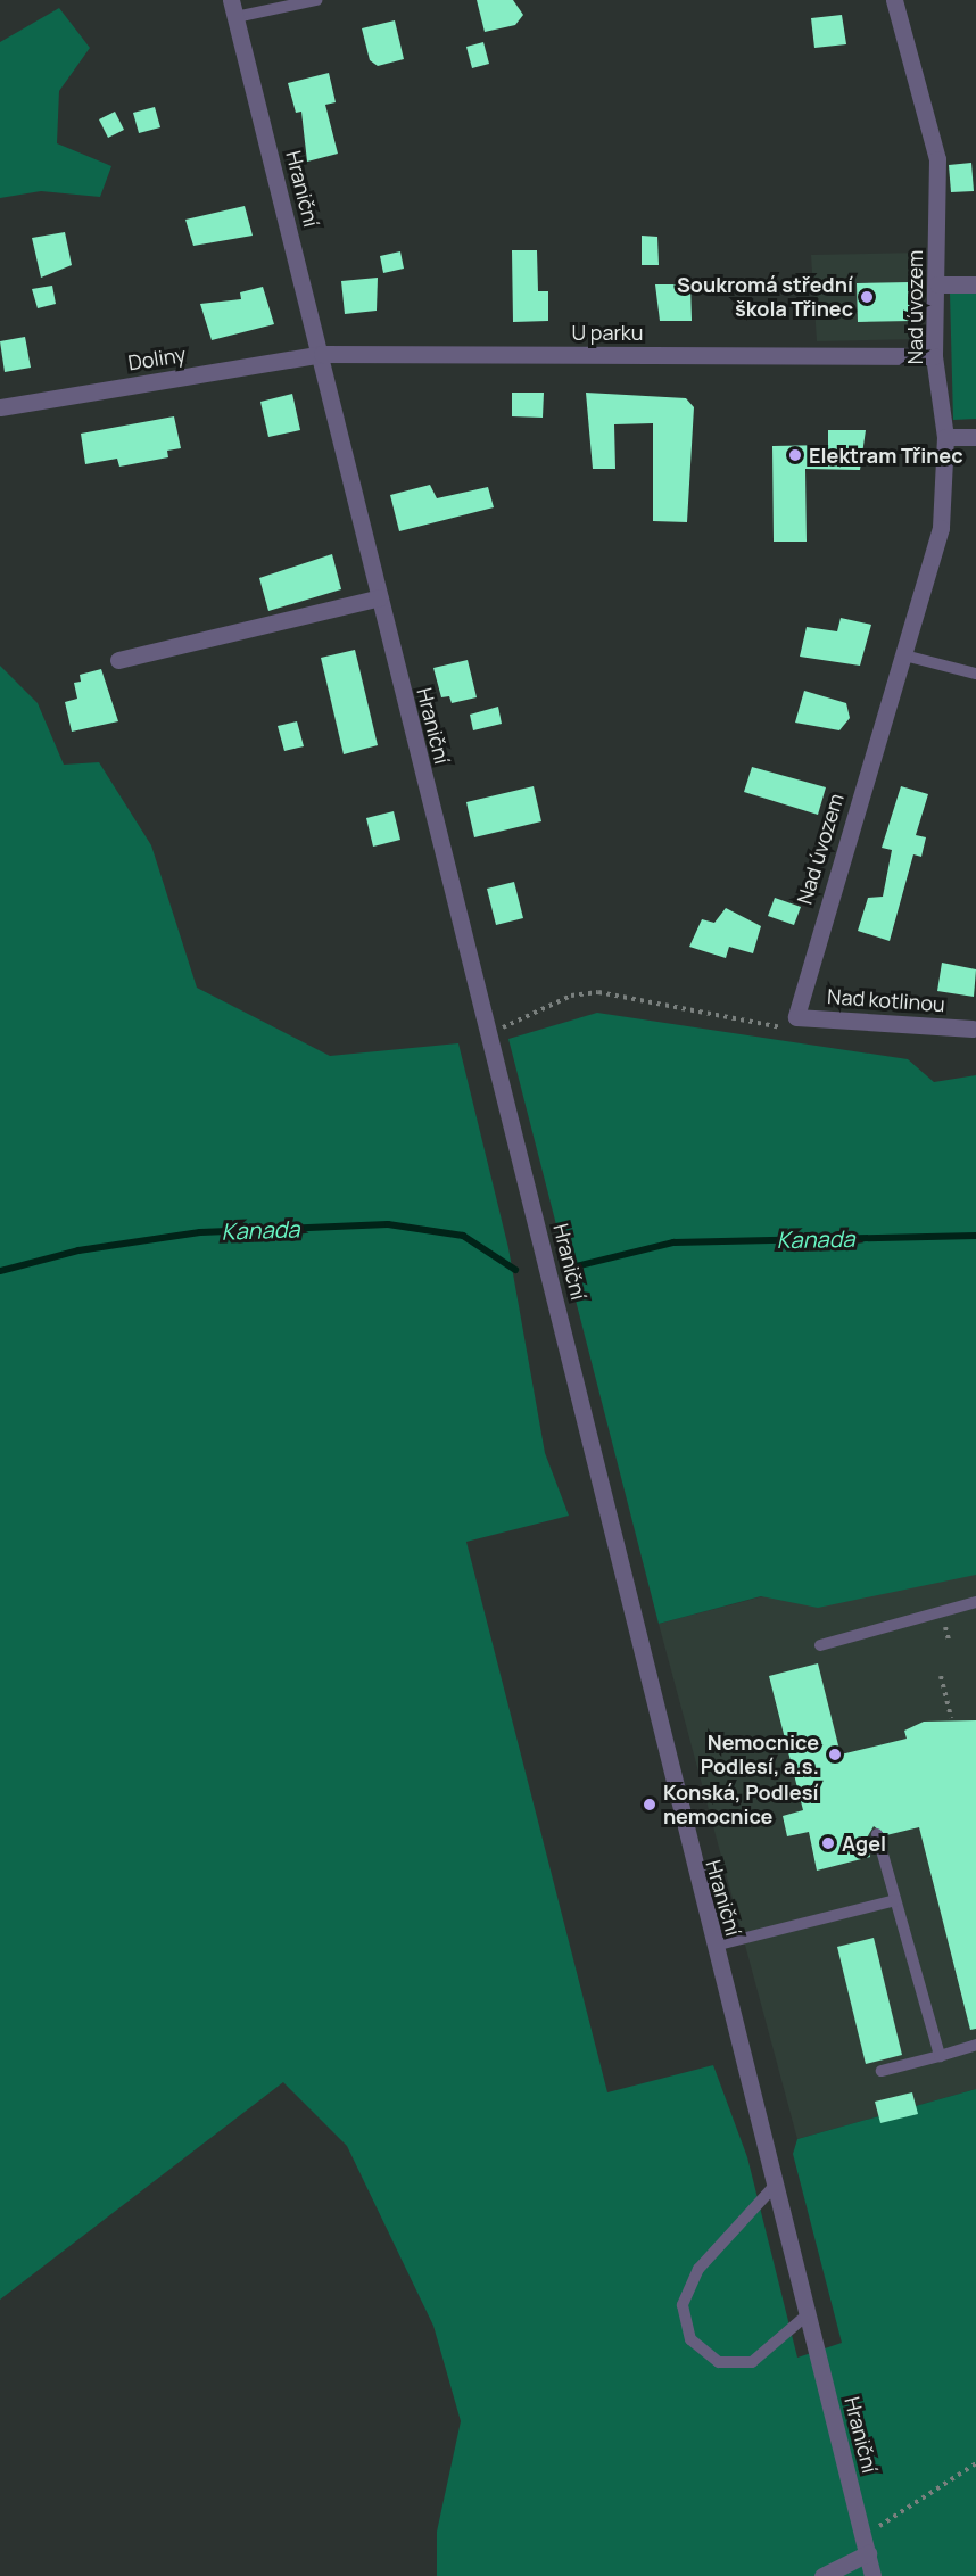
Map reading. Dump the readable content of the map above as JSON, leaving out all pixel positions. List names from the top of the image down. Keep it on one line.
{"streets":{"street":["Hraniční","Nad úvozem","U parku","Doliny","Nad kotlinou"]},"crossings":[["Hraniční","U parku"],["Hraniční","Doliny"],["Nad úvozem","U parku"],["Nad úvozem","Nad kotlinou"],["U parku","Doliny"]],"water":["Kanada"],"places":["Soukromá střední škola Třinec","Elektram Třinec","Nemocnice Podlesí, a.s.","Konská, Podlesí nemocnice","Agel"]}
